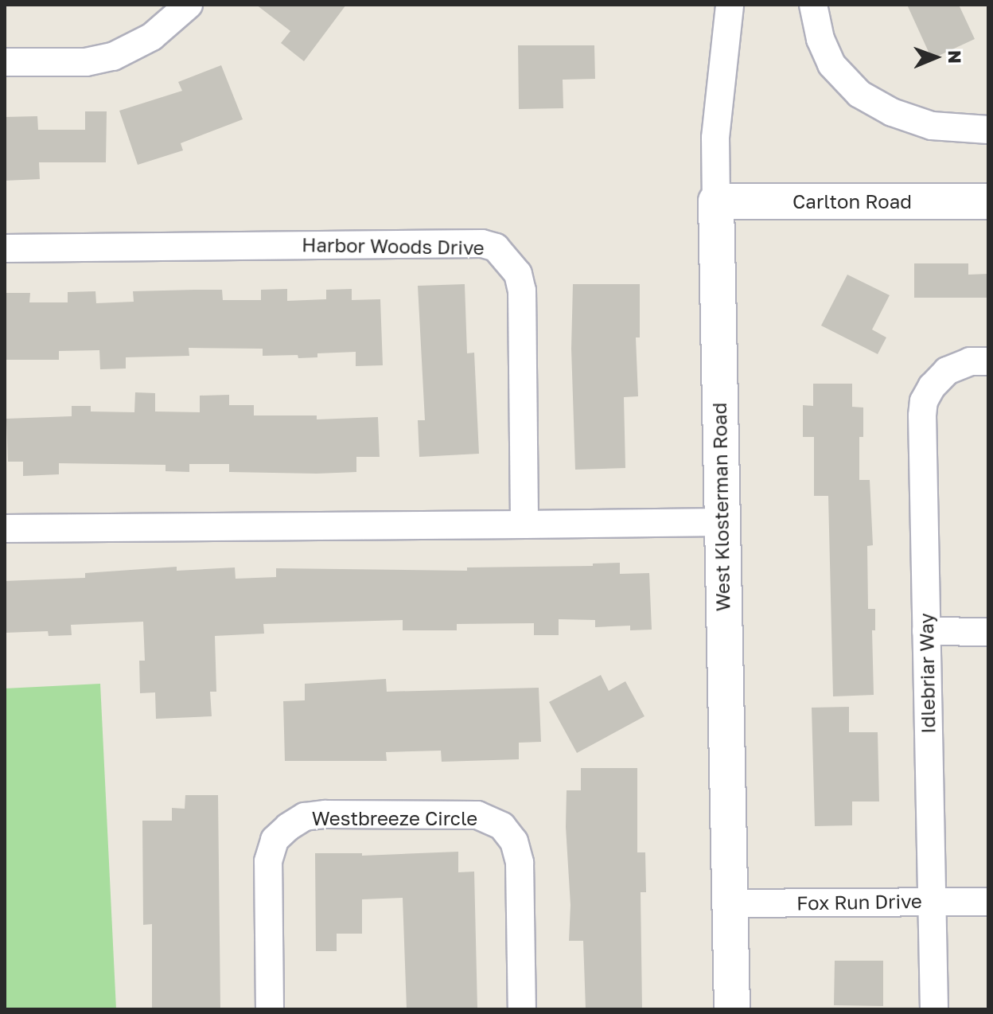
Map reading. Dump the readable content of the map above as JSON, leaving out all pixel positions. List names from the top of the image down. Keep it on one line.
{"streets":{"street":["Carlton Road","Harbor Woods Drive","West Klosterman Road","Idlebriar Way","Westbreeze Circle","Fox Run Drive"]},"crossings":[["Carlton Road","West Klosterman Road"],["West Klosterman Road","Fox Run Drive"],["Idlebriar Way","Fox Run Drive"]],"north":"right"}
